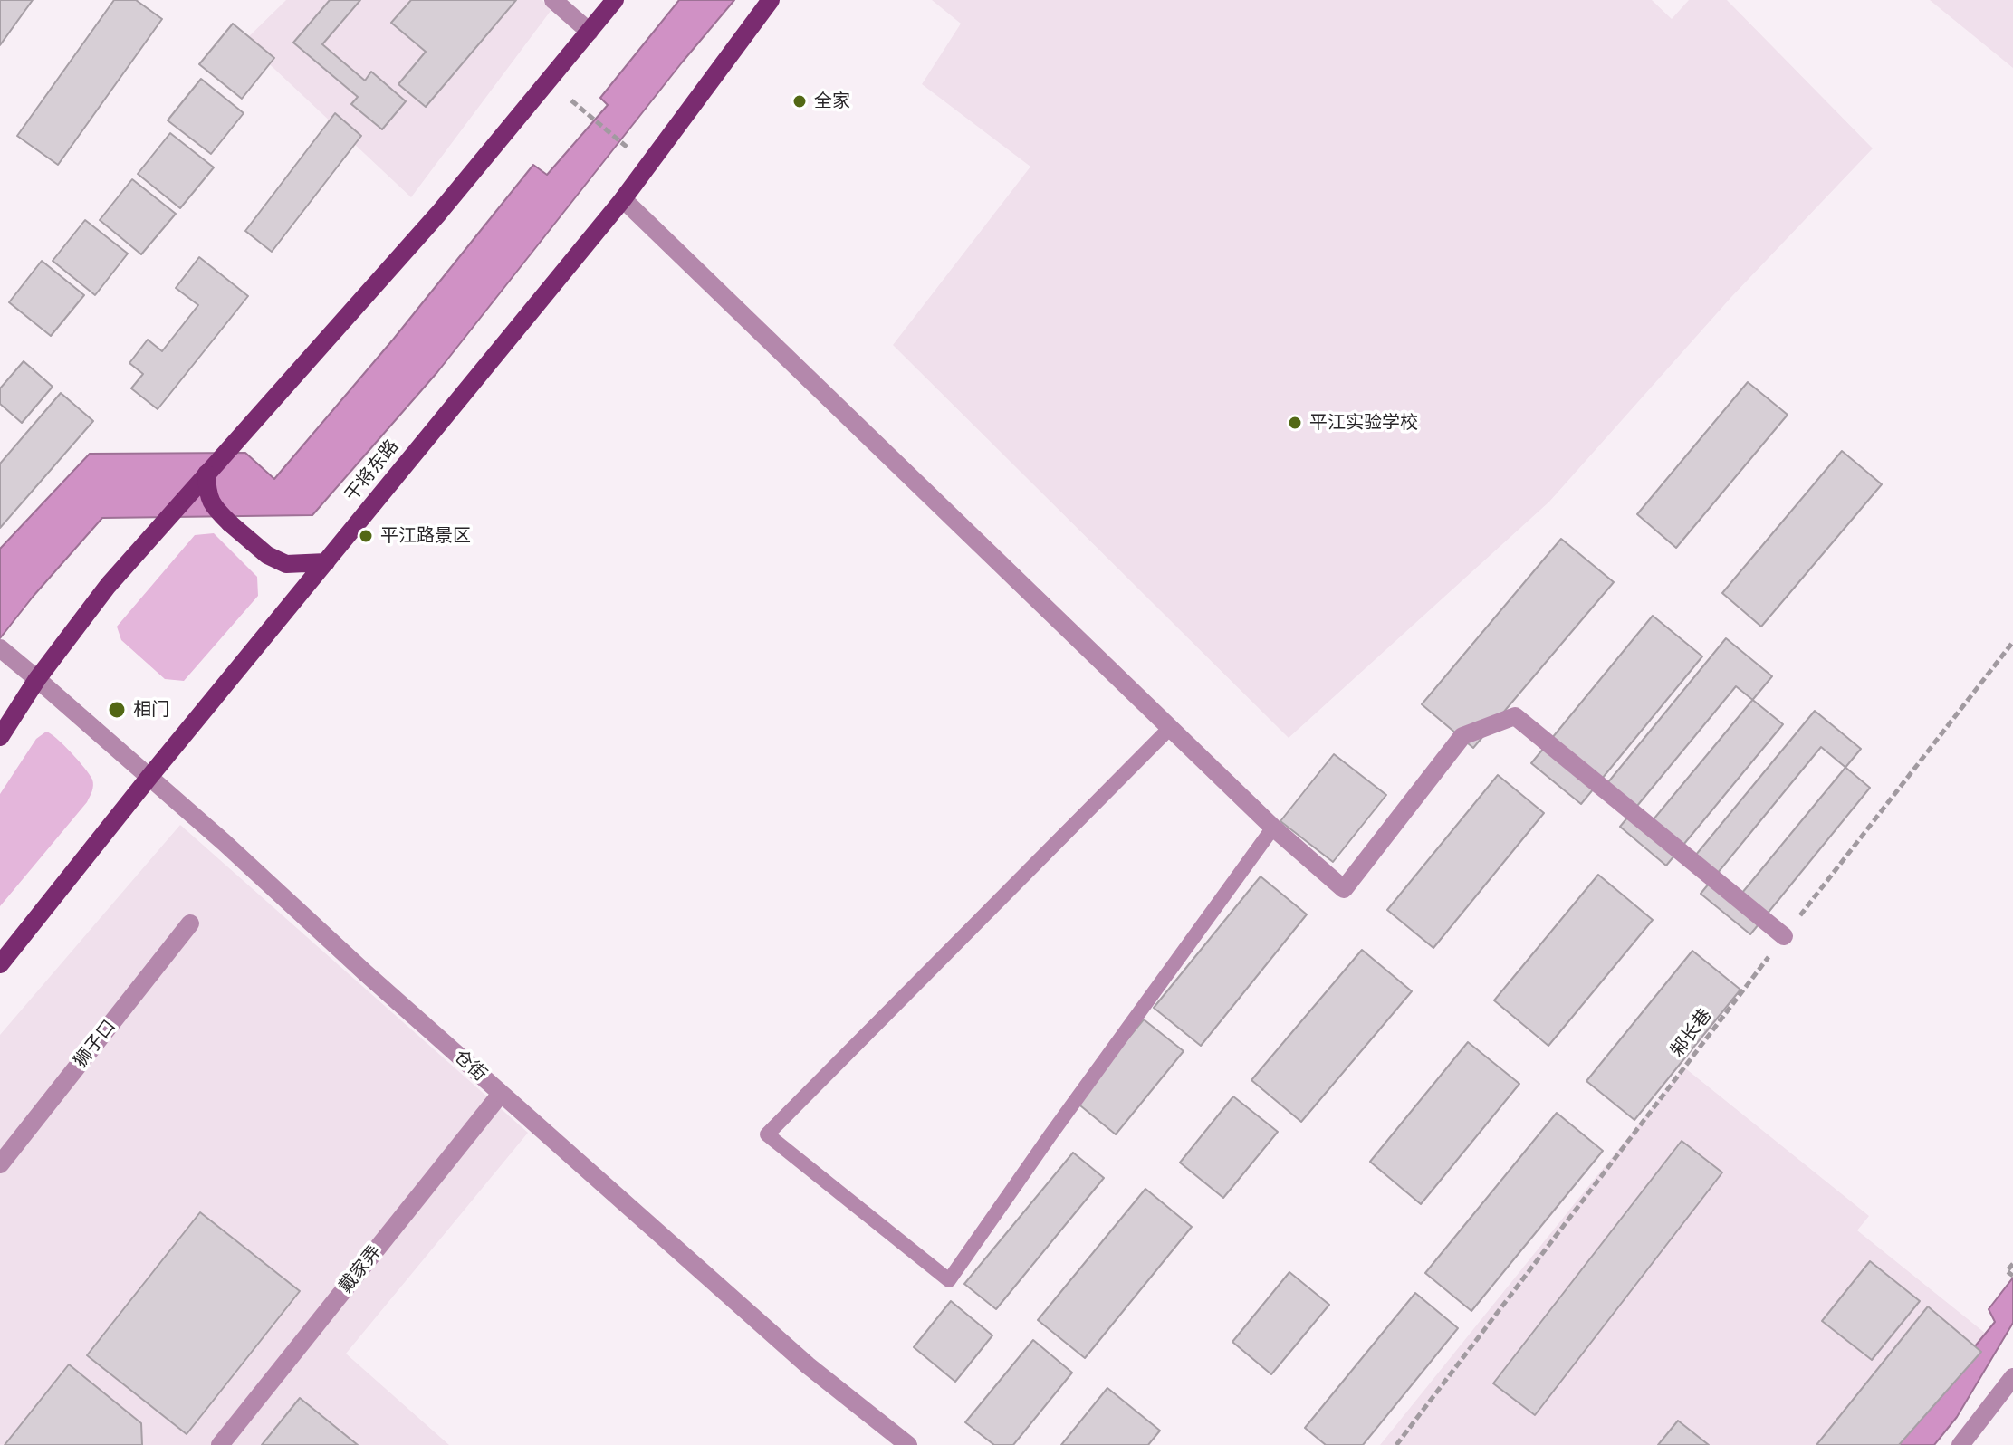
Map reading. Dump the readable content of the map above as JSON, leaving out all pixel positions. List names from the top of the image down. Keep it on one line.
{"streets":{"main road":["干将东路"],"street":["狮子口","仓街","戴家弄"],"path":["邾长巷"]},"crossings":[["干将东路","仓街"],["仓街","戴家弄"]],"places":["全家","平江实验学校","平江路景区","相门"]}
